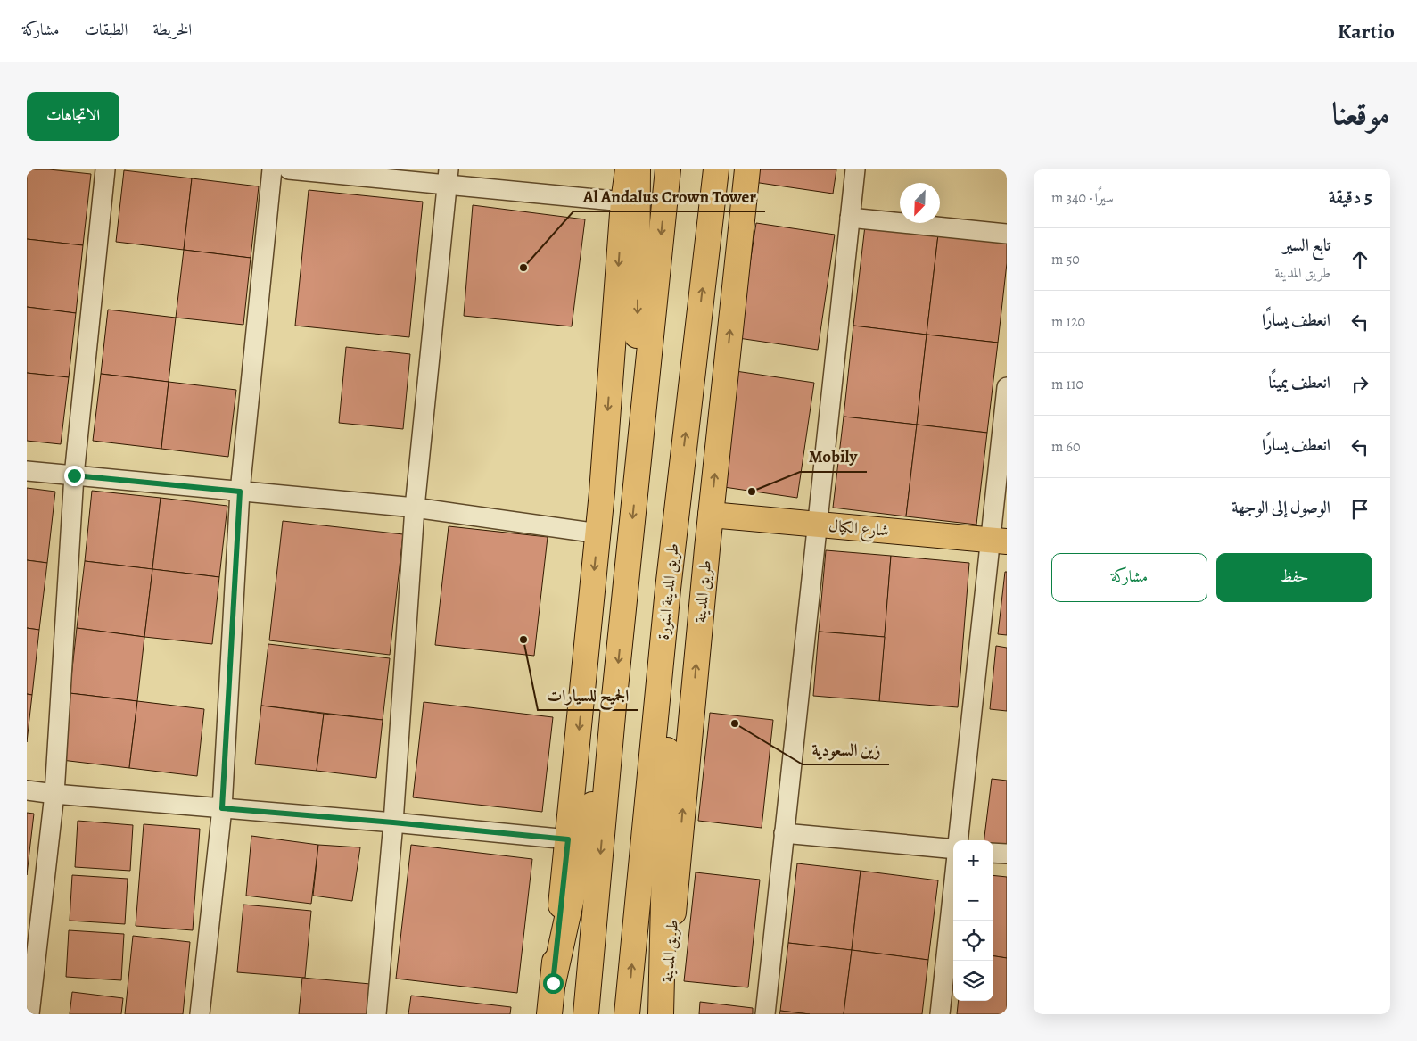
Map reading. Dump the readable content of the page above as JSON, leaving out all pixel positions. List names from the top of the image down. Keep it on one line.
{"streets":{"main road":["شارع الكيال","طريق المدينة المنورة","طريق المدينة"]},"crossings":[["شارع الكيال","طريق المدينة"]],"places":["Al Andalus Crown Tower","Mobily","الجميح للسيارات","زين السعودية"],"north":"bottom left","page":{"header":"Kartio","nav":["الخريطة","الطبقات","مشاركة"],"title":"موقعنا","buttons":["الاتجاهات",["حفظ","مشاركة"]],"heading":["5 دقيقة","سيرًا · 340 m"],"list":[["تابع السير","طريق المدينة","50 m"],["انعطف يسارًا","120 m"],["انعطف يمينًا","110 m"],["انعطف يسارًا","60 m"],"الوصول إلى الوجهة"],"map_buttons":["+","−"]}}
